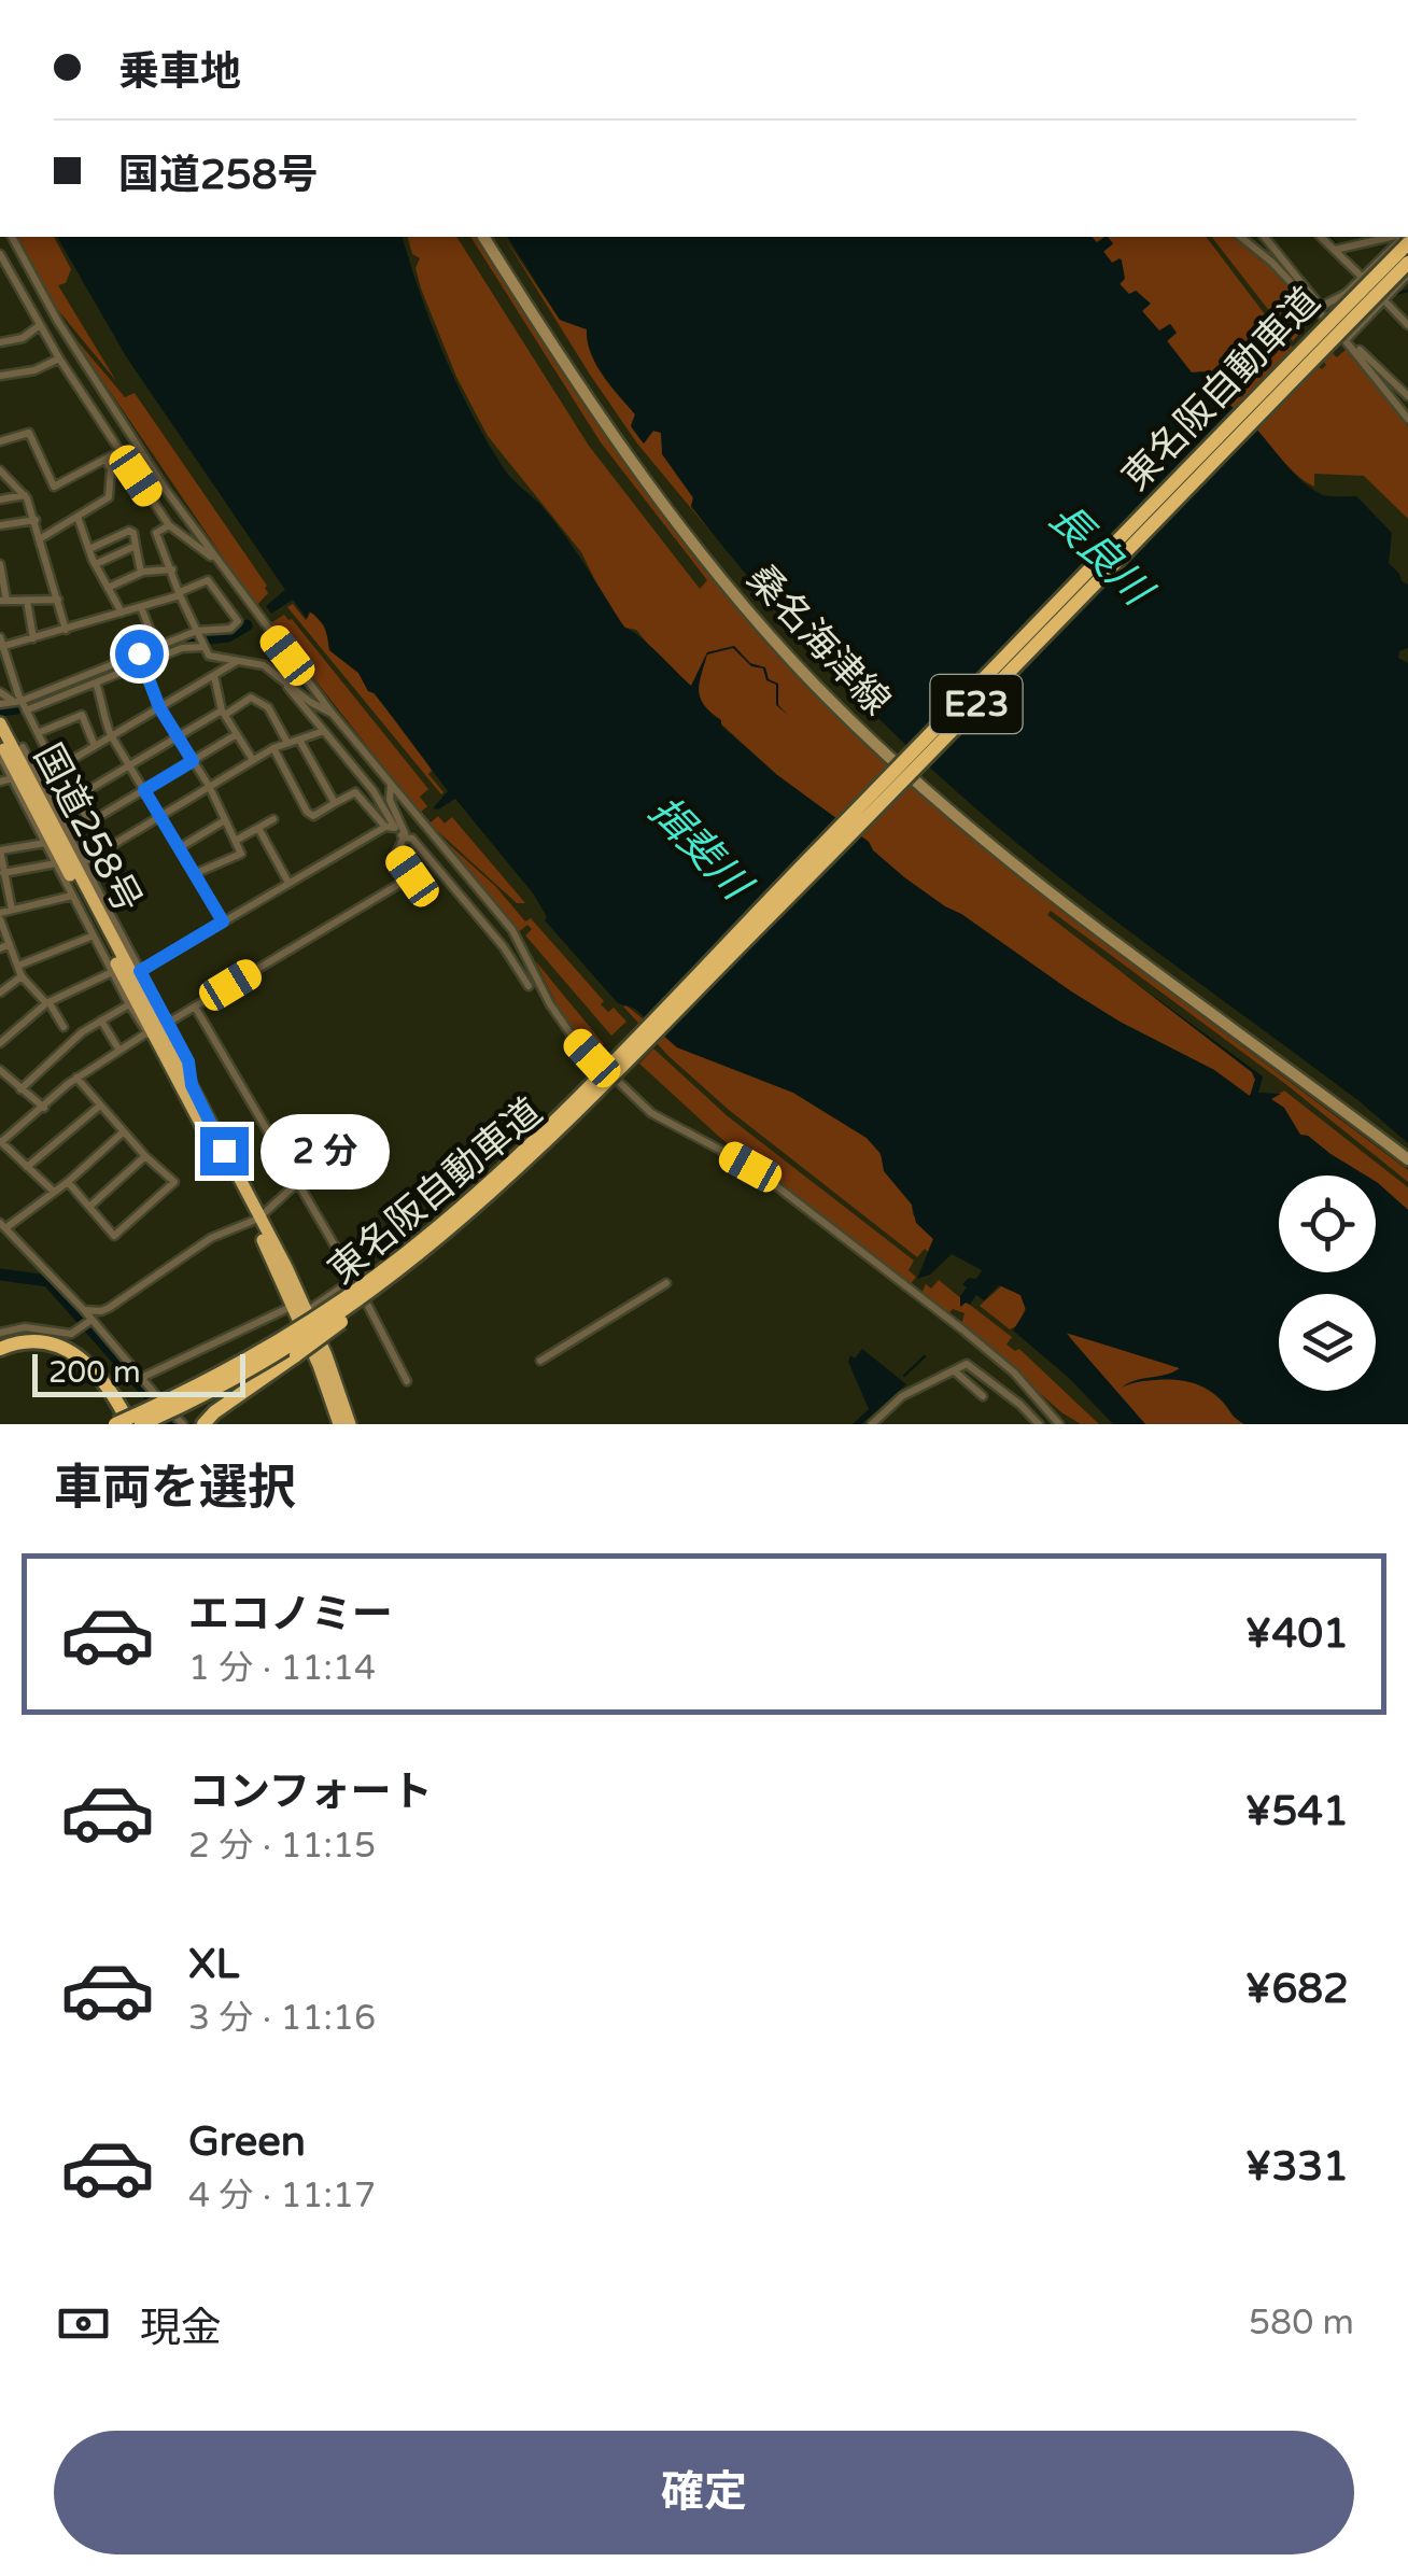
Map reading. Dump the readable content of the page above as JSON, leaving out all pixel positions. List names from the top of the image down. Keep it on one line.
{"streets":{"highway":["東名阪自動車道","E23","国道258号"],"main road":["桑名海津線"]},"water":["長良川","揖斐川"],"scale_bar":"200 m","page":{"banner":["乗車地","国道258号"],"bubble":"2 分","scale":"200 m","heading":"車両を選択","list":[{"name":"エコノミー","note":"1 分 · 11:14","value":"¥401"},{"name":"コンフォート","note":"2 分 · 11:15","value":"¥541"},{"name":"XL","note":"3 分 · 11:16","value":"¥682"},{"name":"Green","note":"4 分 · 11:17","value":"¥331"}],"pay":["現金","580 m"],"buttons":"確定"}}
